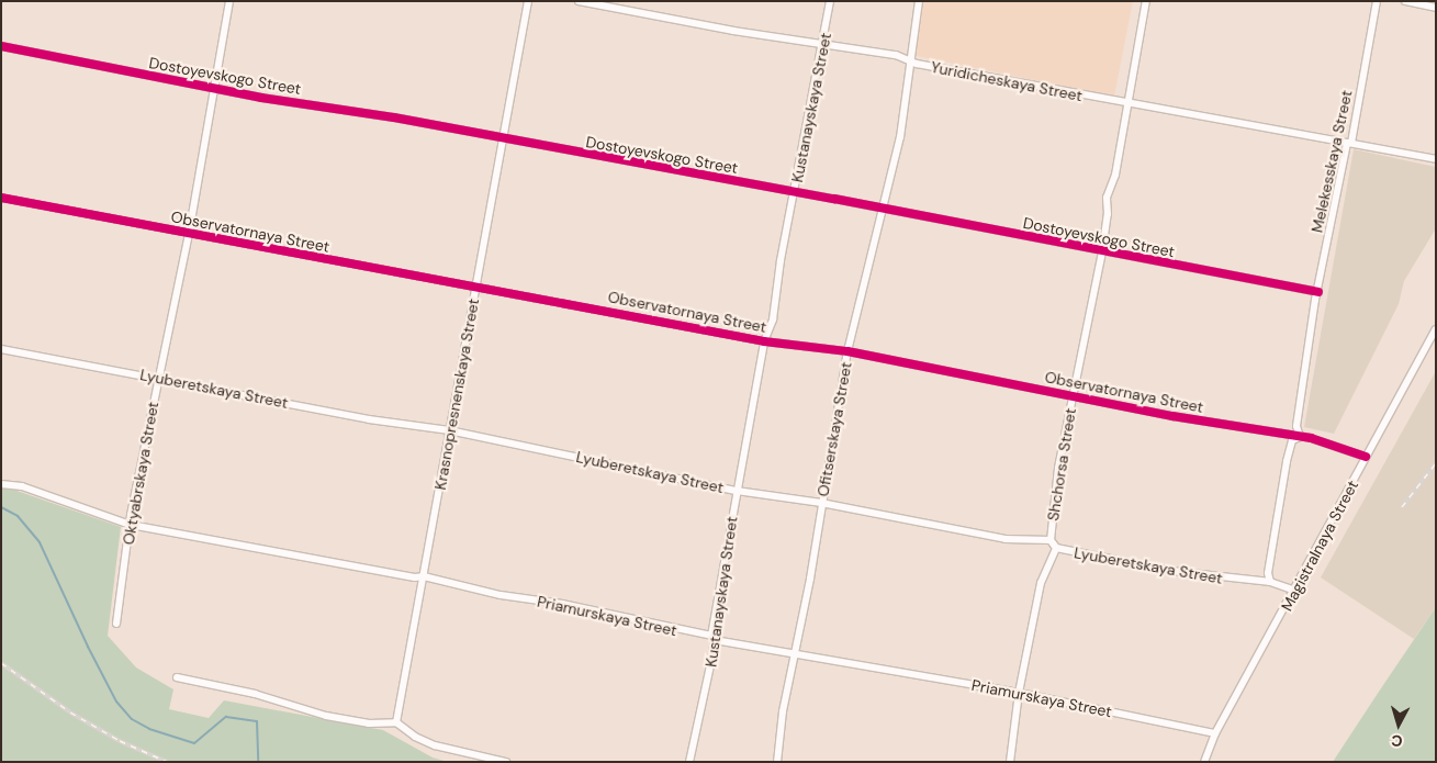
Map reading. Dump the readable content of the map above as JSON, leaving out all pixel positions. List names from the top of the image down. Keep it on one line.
{"streets":{"street":["Dostoyevskogo Street","Yuridicheskaya Street","Kustanayskaya Street","Melekesskaya Street","Observatornaya Street","Lyuberetskaya Street","Krasnopresnenskaya Street","Ofitserskaya Street","Shchorsa Street","Oktyabrskaya Street","Magistralnaya Street","Priamurskaya Street"]},"crossings":[["Dostoyevskogo Street","Kustanayskaya Street"],["Dostoyevskogo Street","Melekesskaya Street"],["Dostoyevskogo Street","Krasnopresnenskaya Street"],["Dostoyevskogo Street","Ofitserskaya Street"],["Dostoyevskogo Street","Shchorsa Street"],["Dostoyevskogo Street","Oktyabrskaya Street"],["Yuridicheskaya Street","Kustanayskaya Street"],["Yuridicheskaya Street","Melekesskaya Street"],["Yuridicheskaya Street","Ofitserskaya Street"],["Yuridicheskaya Street","Shchorsa Street"],["Kustanayskaya Street","Observatornaya Street"],["Kustanayskaya Street","Lyuberetskaya Street"],["Kustanayskaya Street","Priamurskaya Street"],["Melekesskaya Street","Observatornaya Street"],["Observatornaya Street","Krasnopresnenskaya Street"],["Observatornaya Street","Ofitserskaya Street"],["Observatornaya Street","Shchorsa Street"],["Observatornaya Street","Oktyabrskaya Street"],["Observatornaya Street","Magistralnaya Street"],["Lyuberetskaya Street","Krasnopresnenskaya Street"],["Lyuberetskaya Street","Ofitserskaya Street"],["Lyuberetskaya Street","Shchorsa Street"],["Lyuberetskaya Street","Oktyabrskaya Street"],["Lyuberetskaya Street","Magistralnaya Street"],["Krasnopresnenskaya Street","Priamurskaya Street"],["Ofitserskaya Street","Priamurskaya Street"],["Oktyabrskaya Street","Priamurskaya Street"],["Magistralnaya Street","Priamurskaya Street"]],"north":"bottom"}
